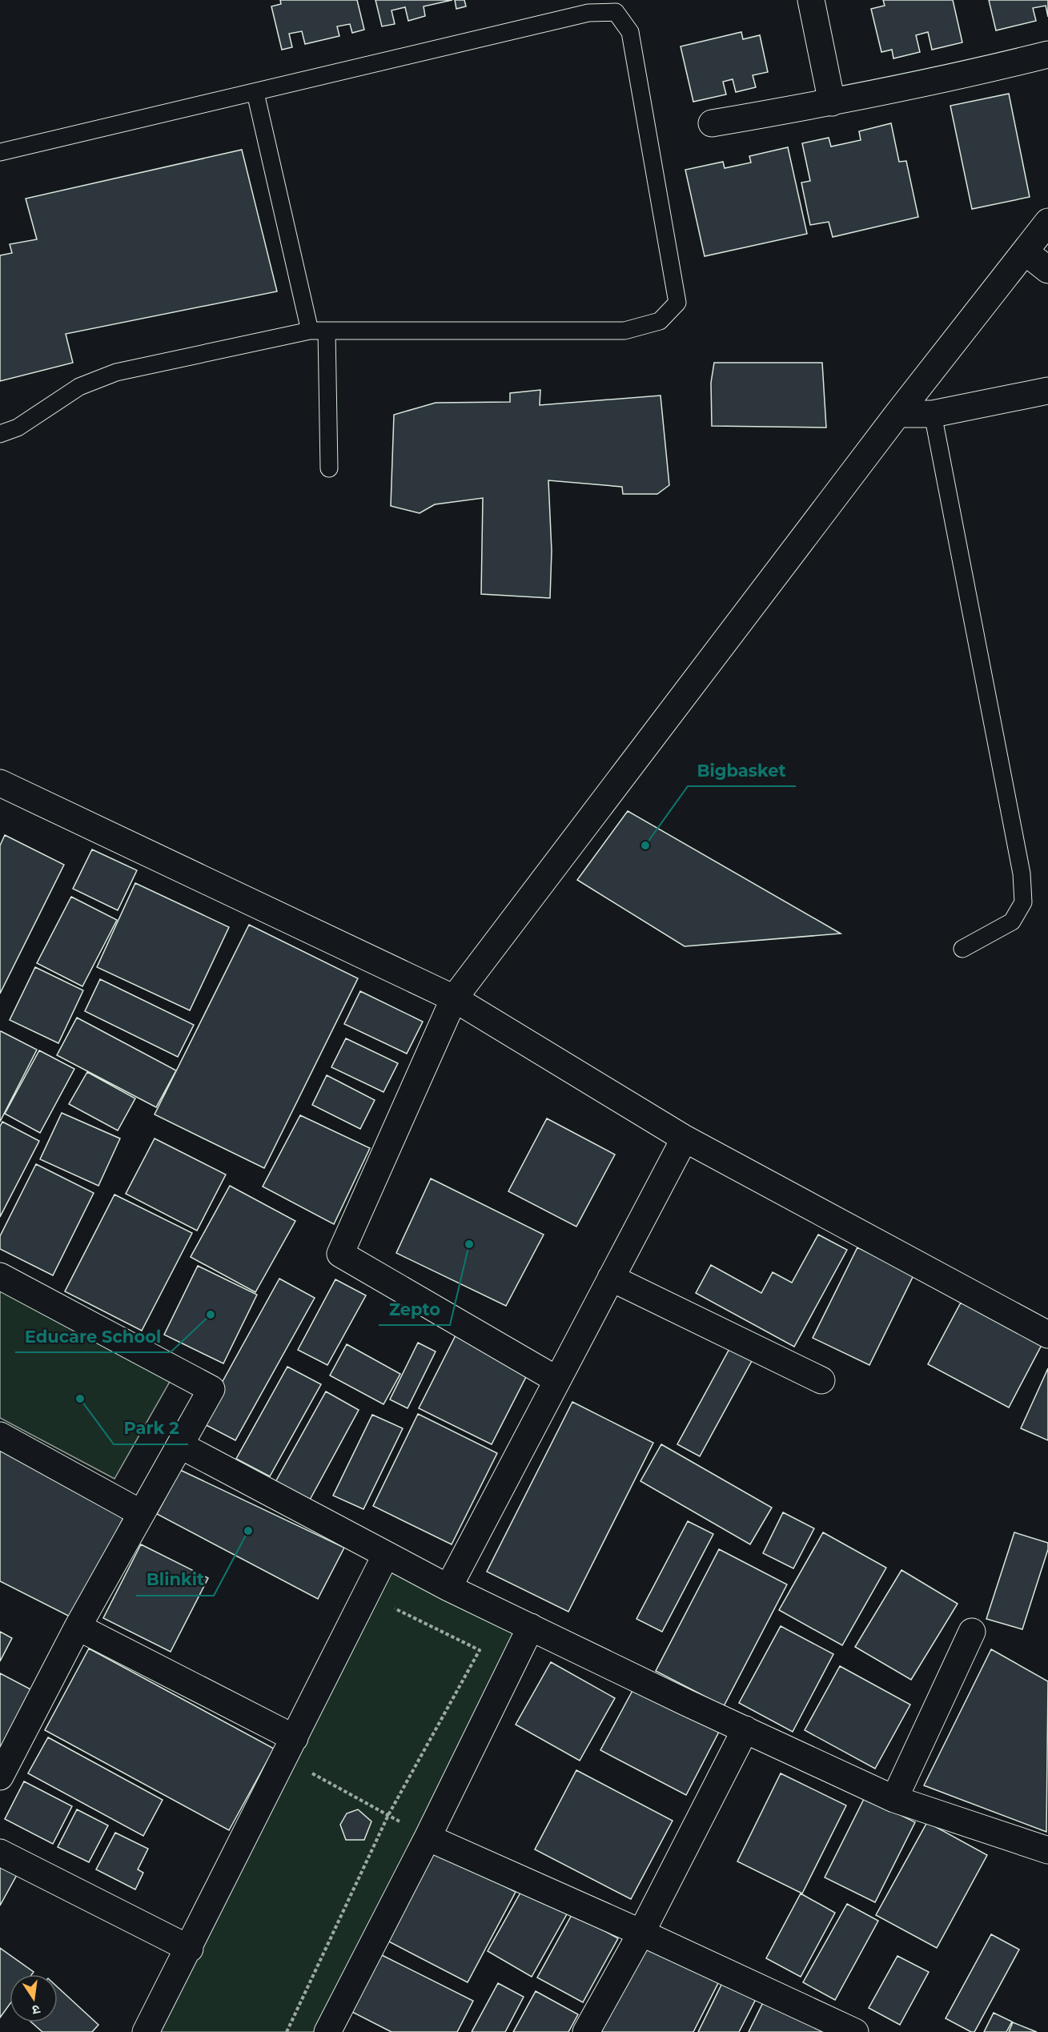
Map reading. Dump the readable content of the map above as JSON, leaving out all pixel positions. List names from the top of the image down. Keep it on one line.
{"places":["Bigbasket","Zepto","Educare School","Park 2","Blinkit"],"north":"bottom"}
